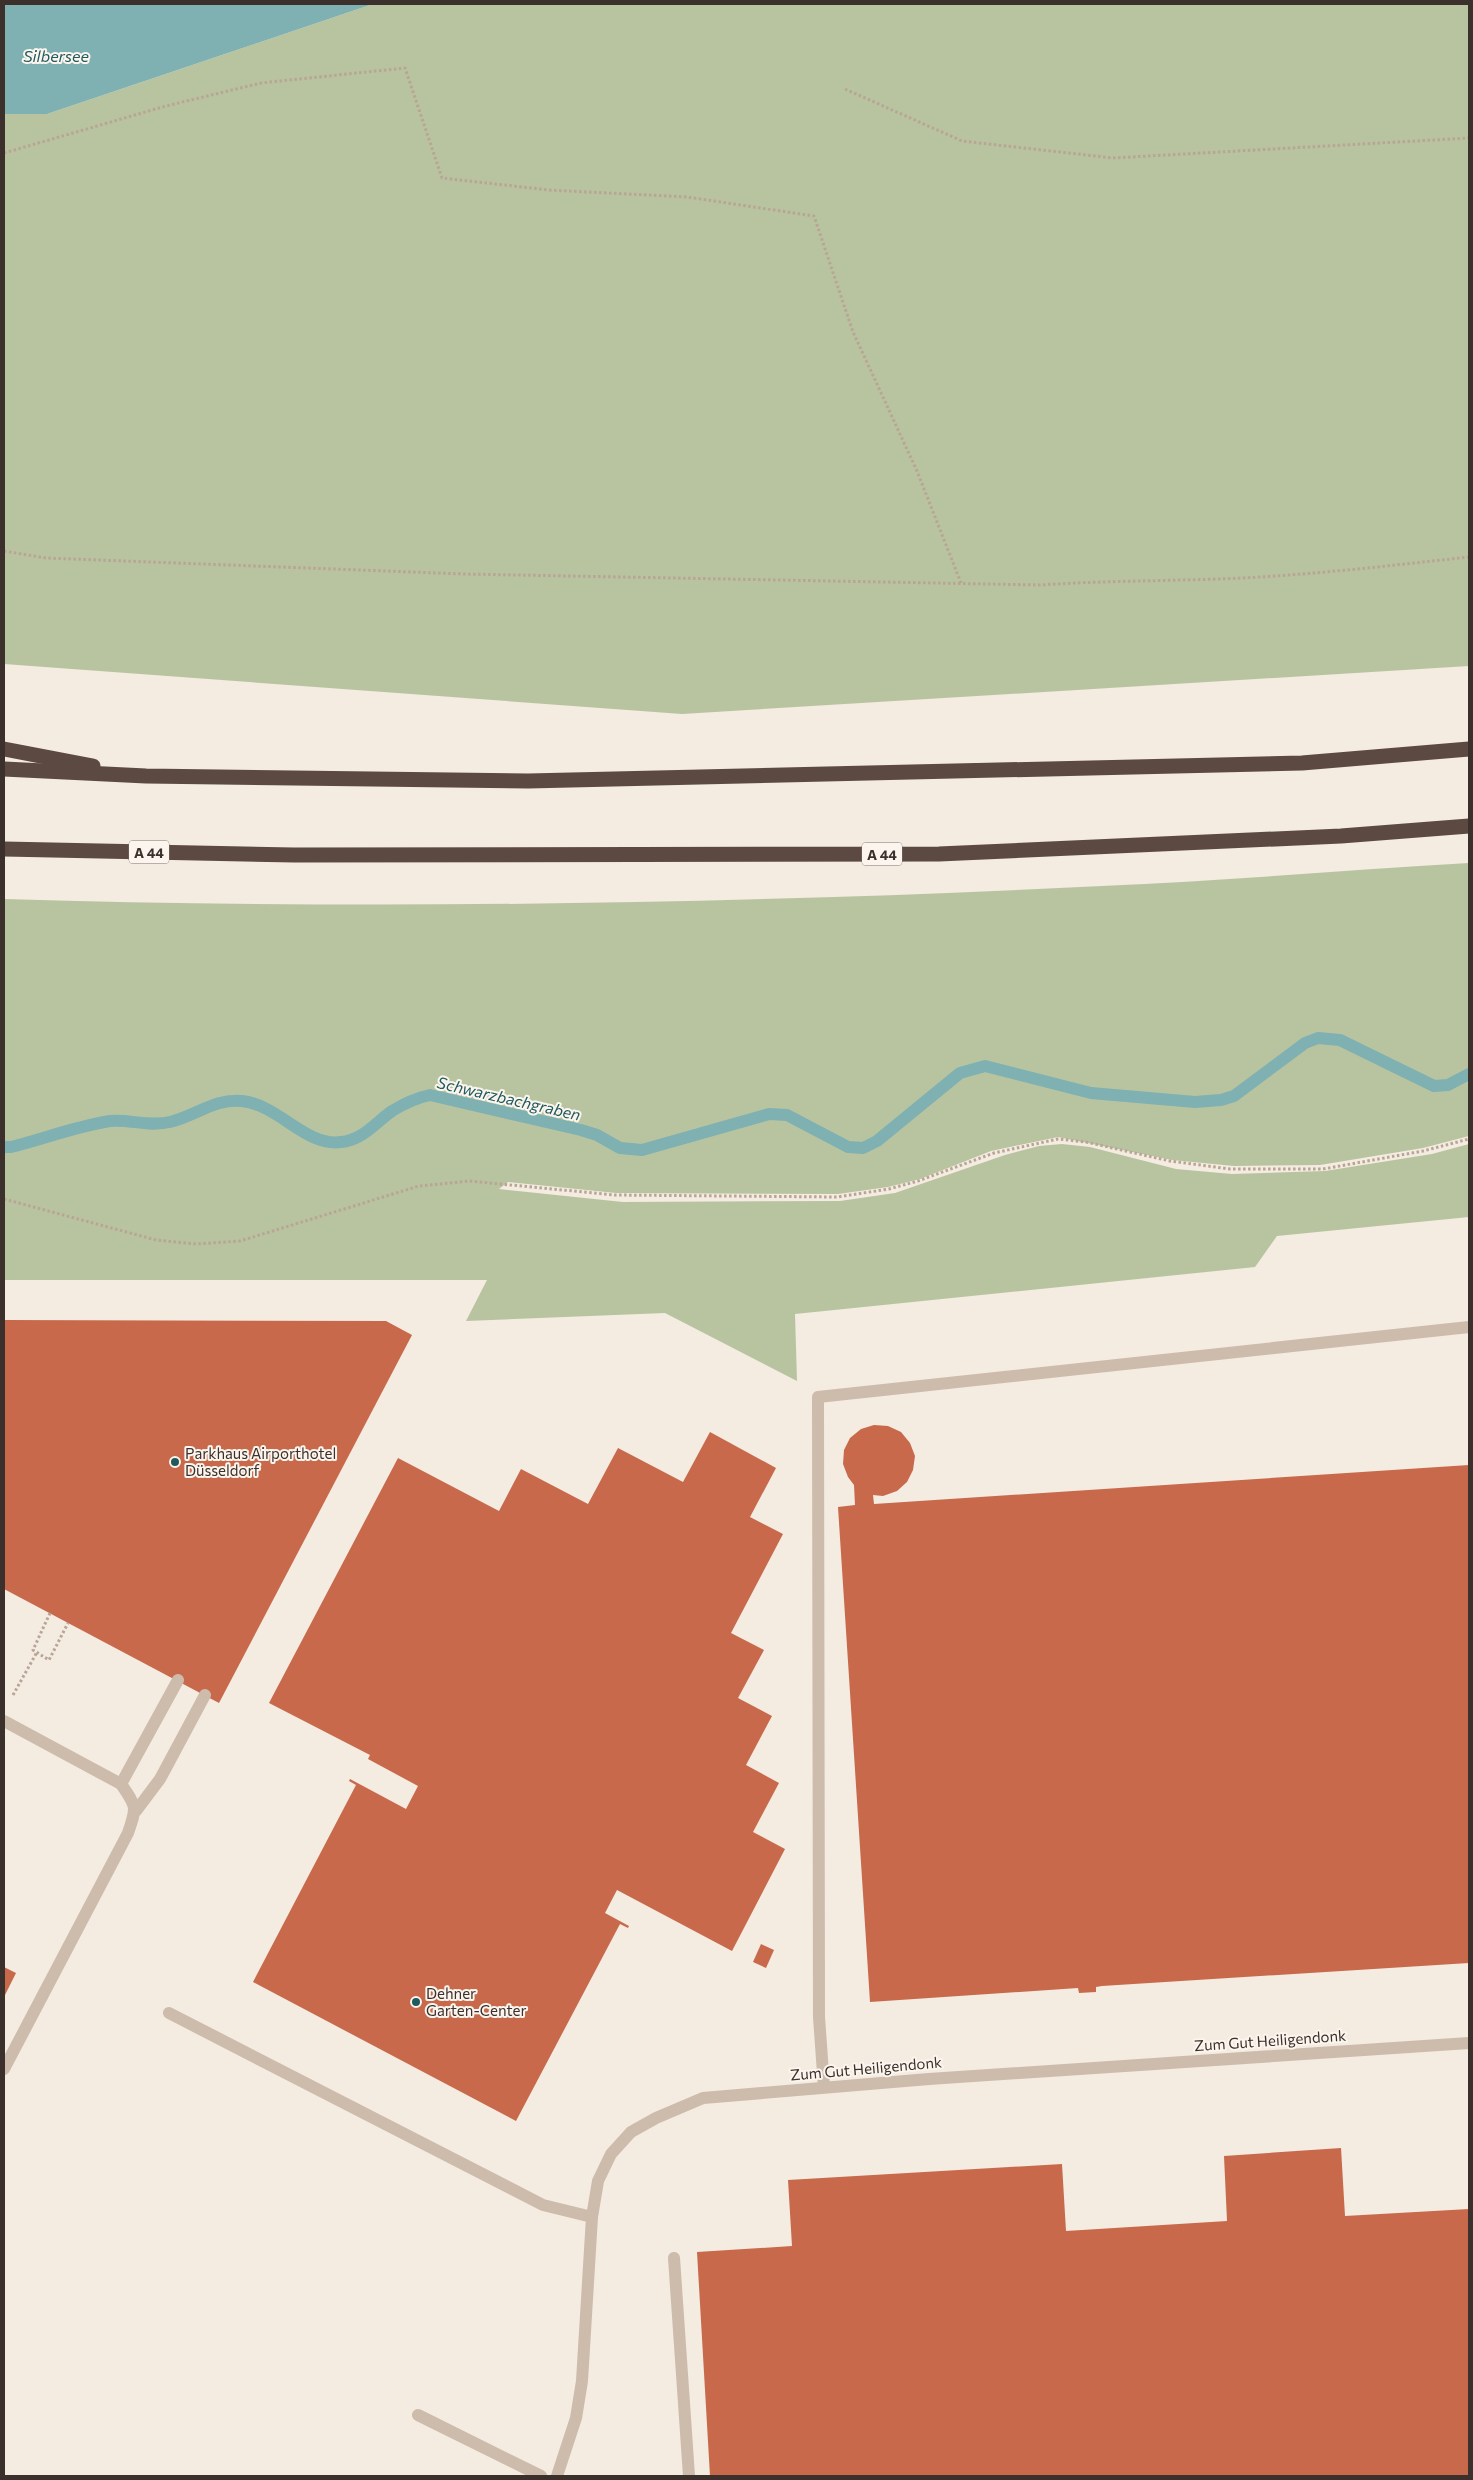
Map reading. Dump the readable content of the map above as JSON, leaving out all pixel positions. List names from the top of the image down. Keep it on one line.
{"streets":{"highway":["A 44"],"street":["Zum Gut Heiligendonk"]},"water":["Silbersee","Schwarzbachgraben"],"places":["Parkhaus Airporthotel Düsseldorf","Dehner Garten-Center"]}
